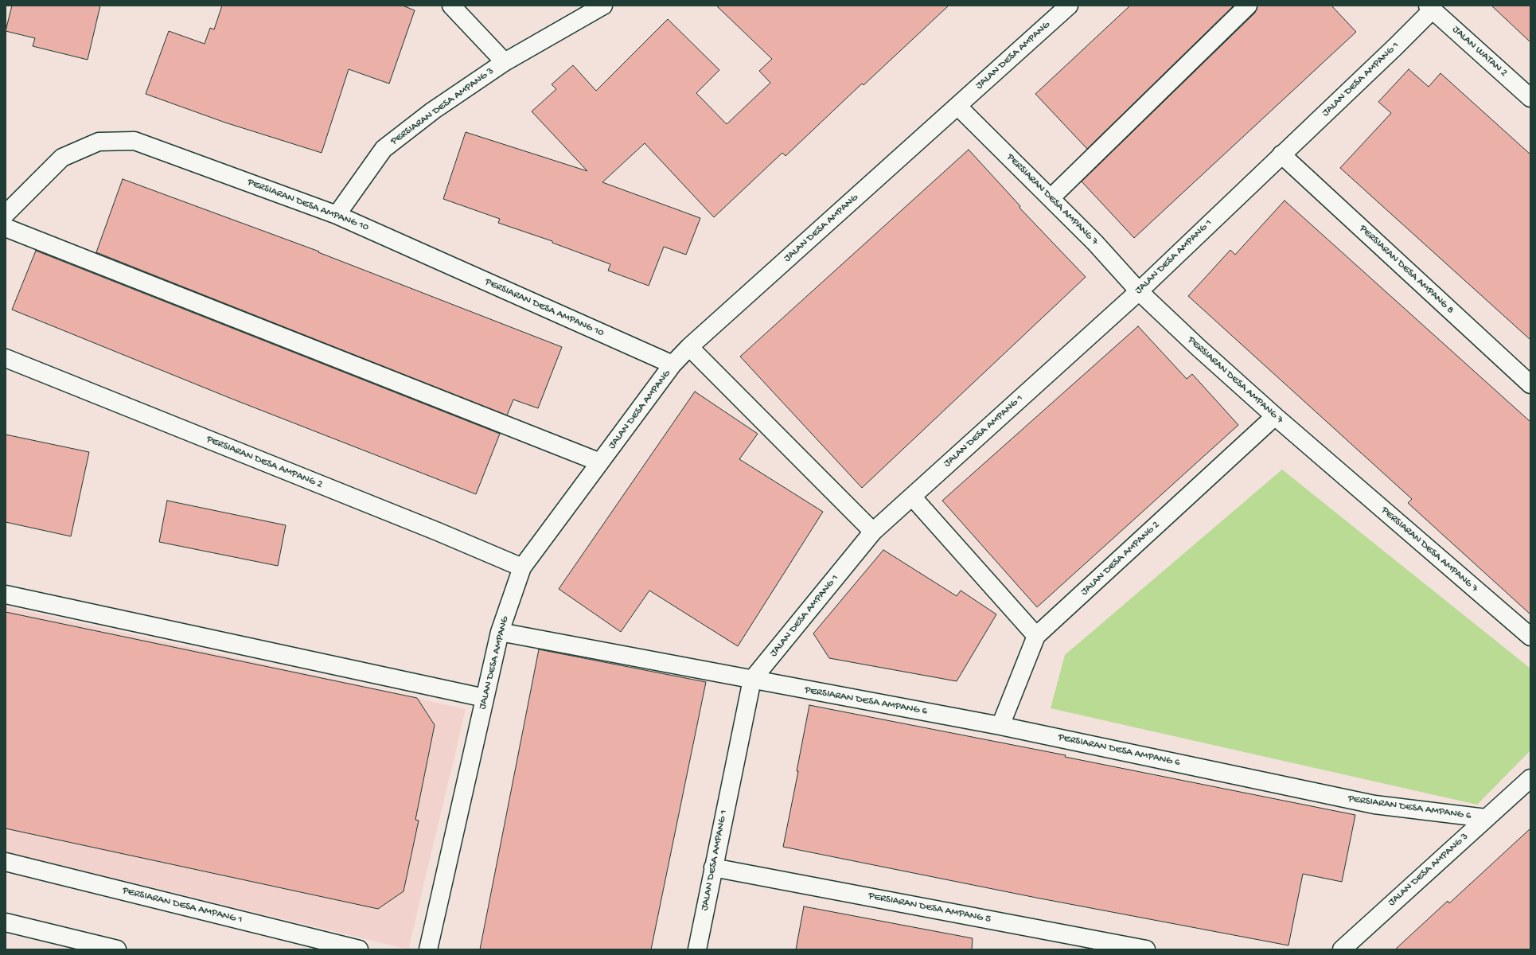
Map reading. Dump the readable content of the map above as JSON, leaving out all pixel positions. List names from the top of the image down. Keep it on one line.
{"streets":{"main road":["JALAN WATAN 2","JALAN DESA AMPANG","JALAN DESA AMPANG 1","PERSIARAN DESA AMPANG 3","PERSIARAN DESA AMPANG 7","PERSIARAN DESA AMPANG 10","PERSIARAN DESA AMPANG 8","PERSIARAN DESA AMPANG 2","JALAN DESA AMPANG 2","PERSIARAN DESA AMPANG 6","JALAN DESA AMPANG 3","PERSIARAN DESA AMPANG 1","PERSIARAN DESA AMPANG 5"]},"crossings":[["JALAN WATAN 2","JALAN DESA AMPANG 1"],["JALAN DESA AMPANG","PERSIARAN DESA AMPANG 7"],["JALAN DESA AMPANG","PERSIARAN DESA AMPANG 10"],["JALAN DESA AMPANG","PERSIARAN DESA AMPANG 2"],["JALAN DESA AMPANG","PERSIARAN DESA AMPANG 6"],["JALAN DESA AMPANG 1","PERSIARAN DESA AMPANG 7"],["JALAN DESA AMPANG 1","PERSIARAN DESA AMPANG 8"],["JALAN DESA AMPANG 1","PERSIARAN DESA AMPANG 6"],["JALAN DESA AMPANG 1","PERSIARAN DESA AMPANG 5"],["PERSIARAN DESA AMPANG 3","PERSIARAN DESA AMPANG 10"],["PERSIARAN DESA AMPANG 7","JALAN DESA AMPANG 2"],["JALAN DESA AMPANG 2","PERSIARAN DESA AMPANG 6"],["PERSIARAN DESA AMPANG 6","JALAN DESA AMPANG 3"]]}
